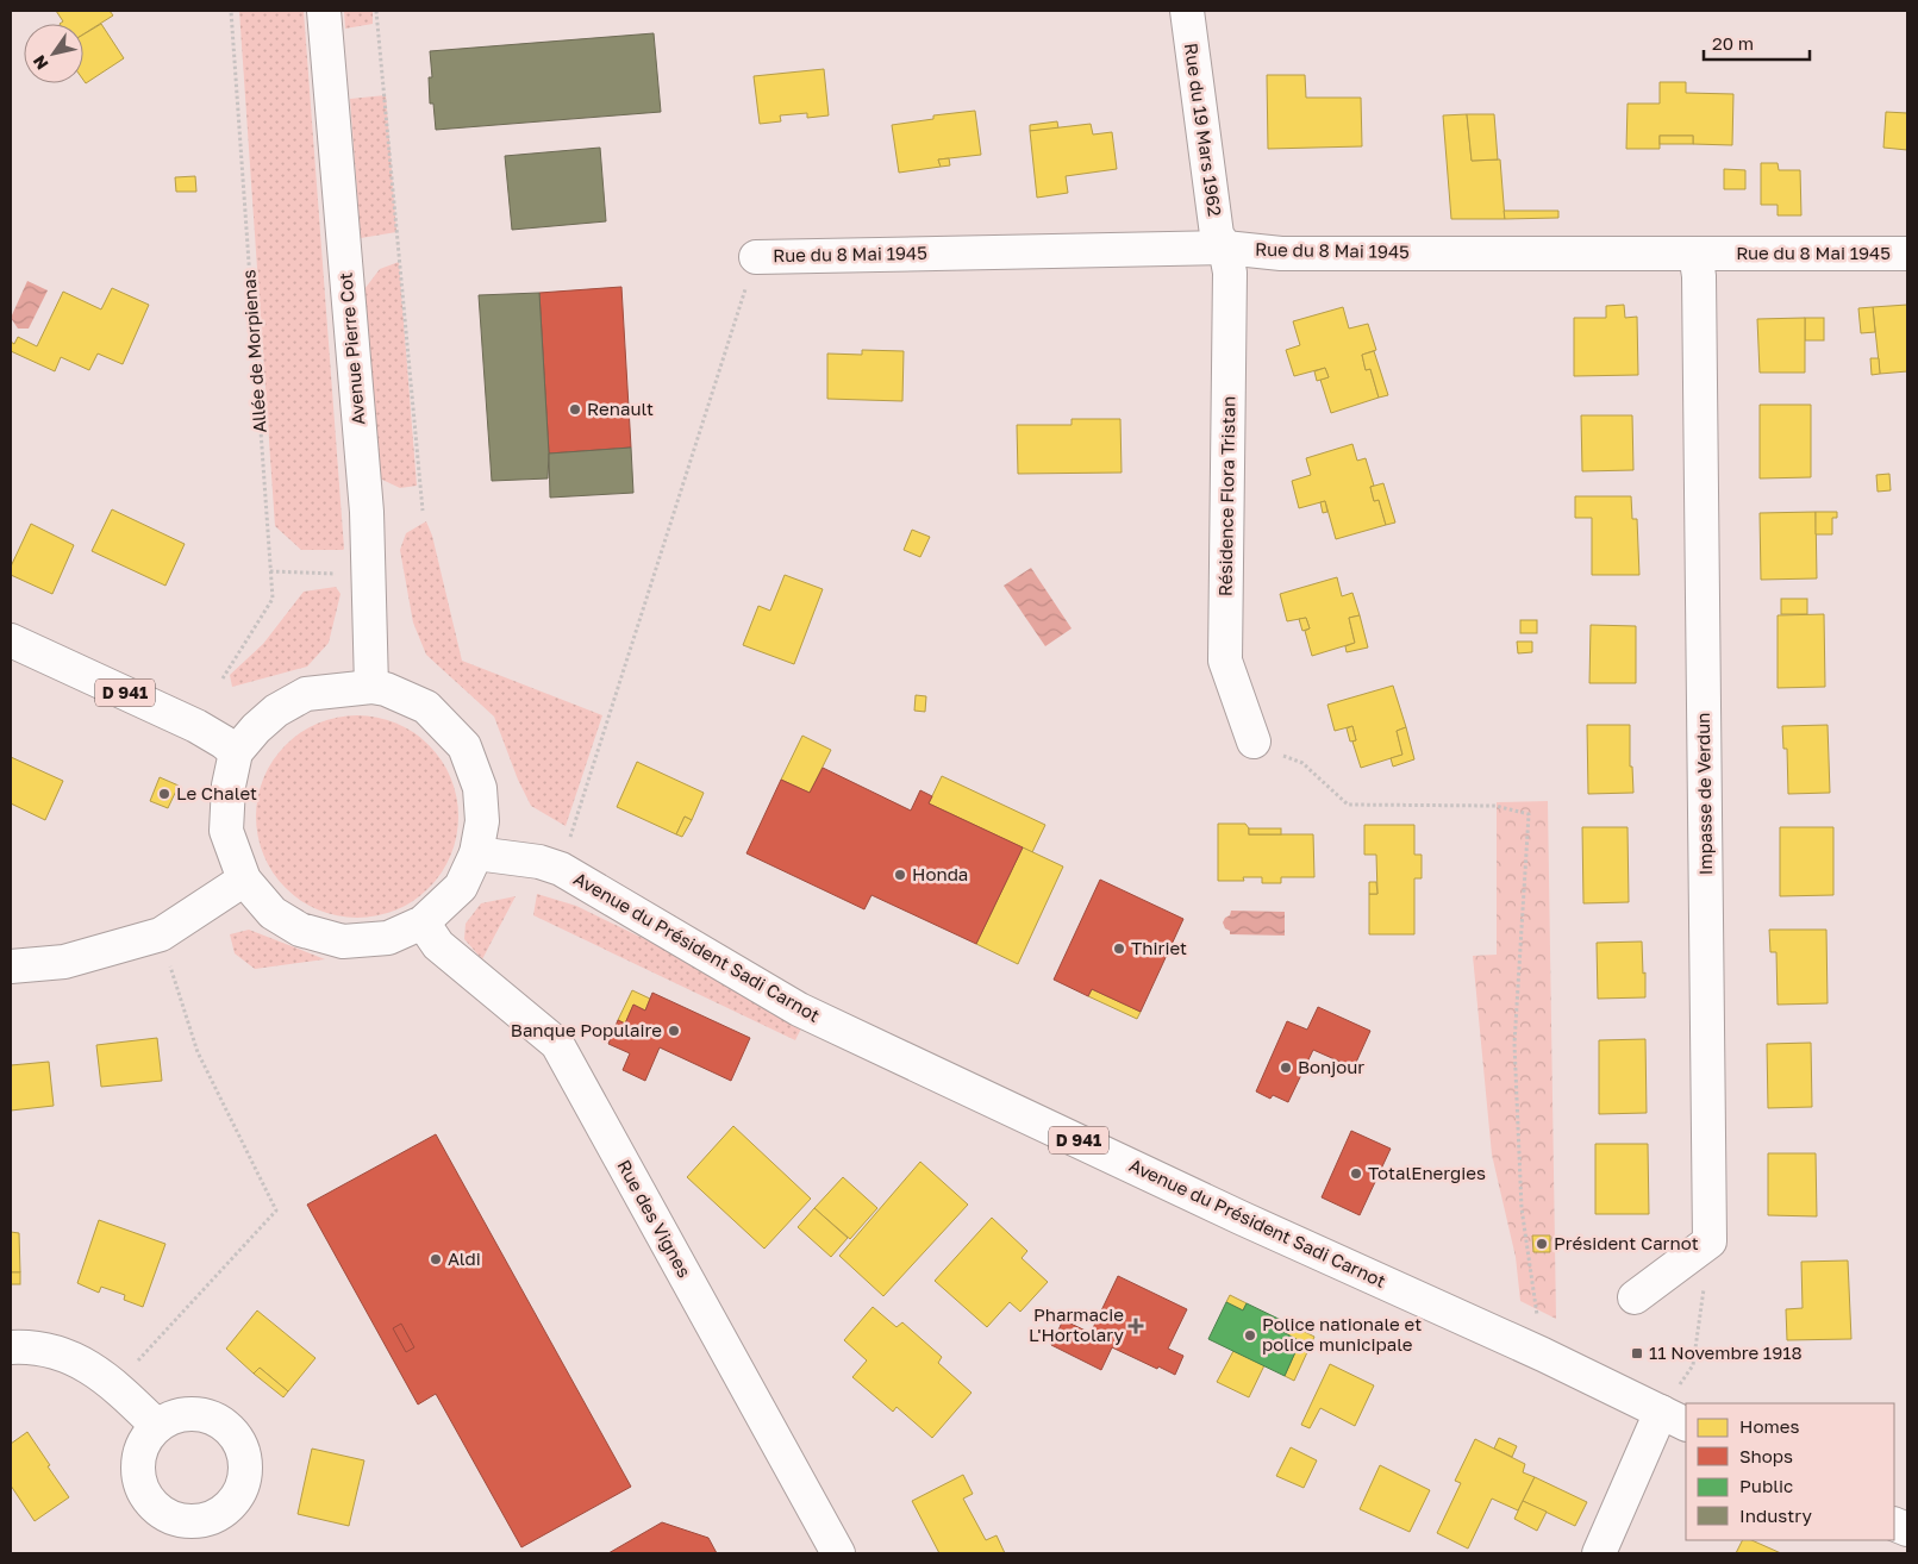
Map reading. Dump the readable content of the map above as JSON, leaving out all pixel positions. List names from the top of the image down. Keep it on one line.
{"streets":{"street":["Rue du 19 Mars 1962","Rue du 8 Mai 1945","Avenue Pierre Cot","Résidence Flora Tristan","D 941","Impasse de Verdun","Avenue du Président Sadi Carnot","Rue des Vignes"],"path":["Allée de Morpienas"]},"crossings":[["Rue du 19 Mars 1962","Rue du 8 Mai 1945"],["Rue du 19 Mars 1962","Résidence Flora Tristan"],["Rue du 8 Mai 1945","Résidence Flora Tristan"],["Rue du 8 Mai 1945","Impasse de Verdun"]],"places":{"other":["Renault","Le Chalet","Honda","Thiriet","Banque Populaire","Bonjour","TotalEnergies","Président Carnot","Aldi","Police nationale et police municipale"],"health":["Pharmacie L'Hortolary"],"transit":["11 Novembre 1918"]},"legend":["Homes","Shops","Public","Industry"],"scale_bar":"20 m","north":"bottom left"}
